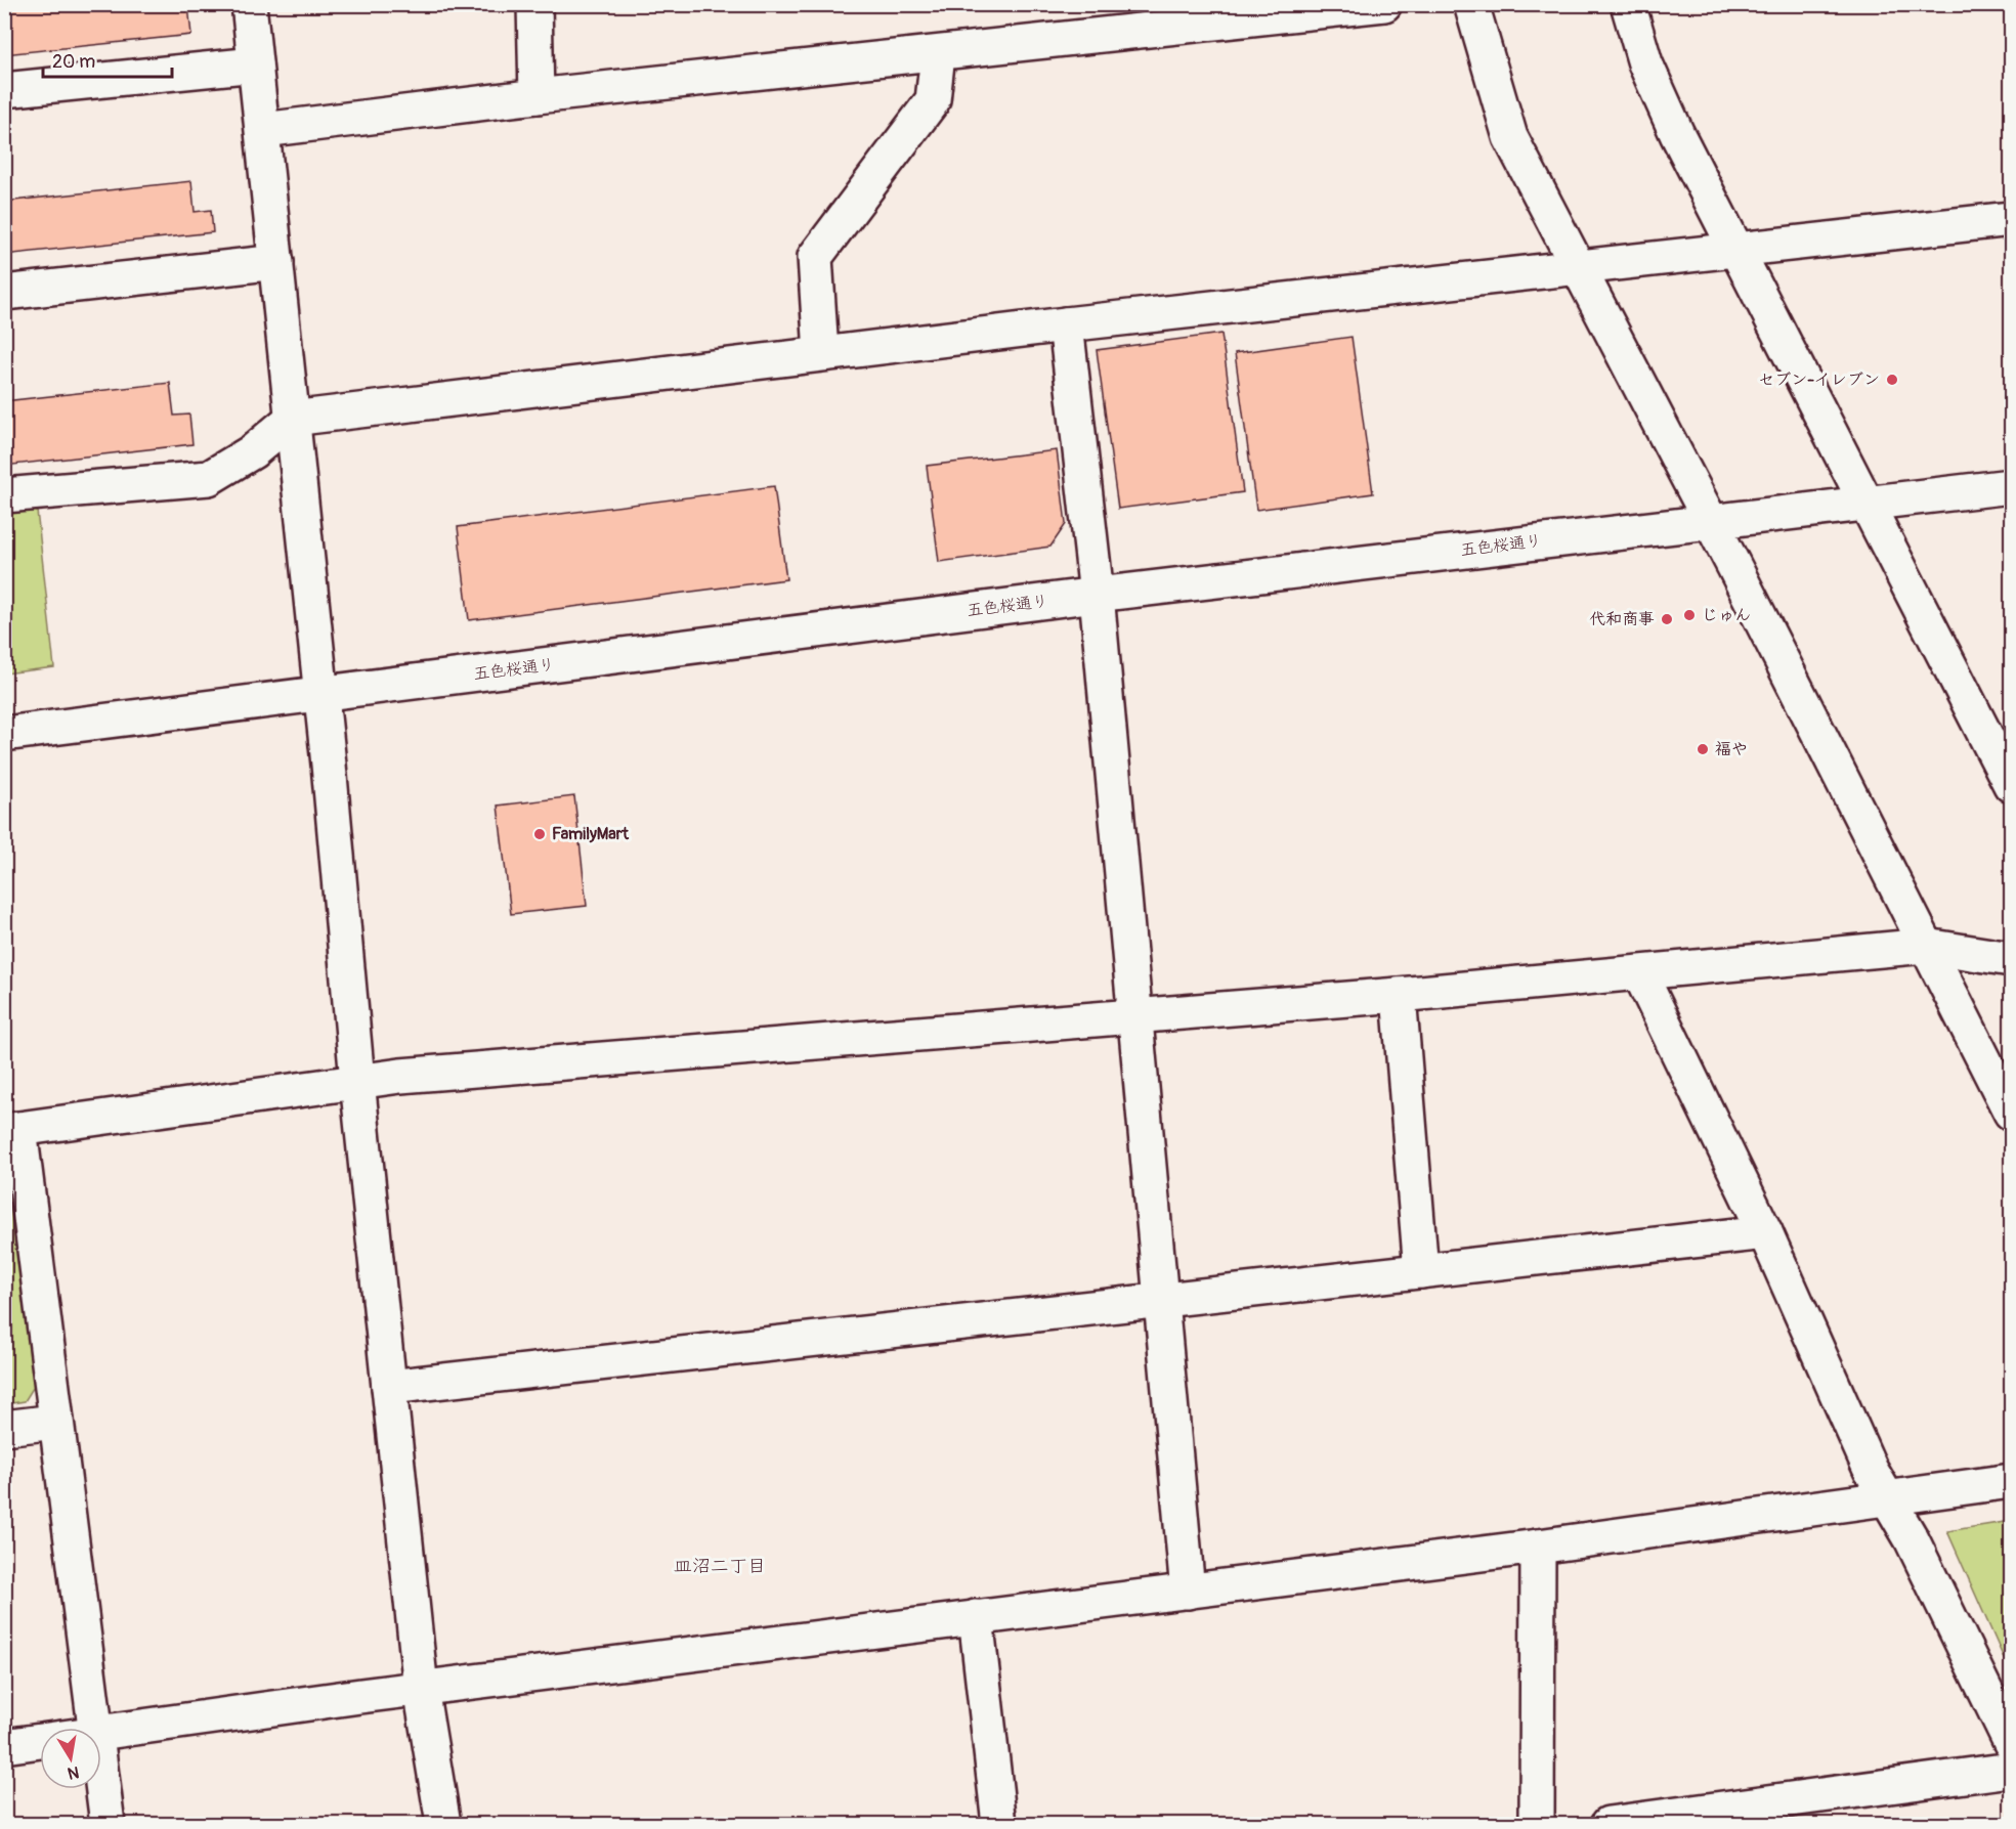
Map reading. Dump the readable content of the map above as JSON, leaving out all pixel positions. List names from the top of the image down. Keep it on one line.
{"streets":{"street":["五色桜通り"]},"districts":["皿沼二丁目"],"places":["セブン-イレブン","じゅん","代和商事","福や","FamilyMart"],"scale_bar":"20 m","north":"bottom"}
